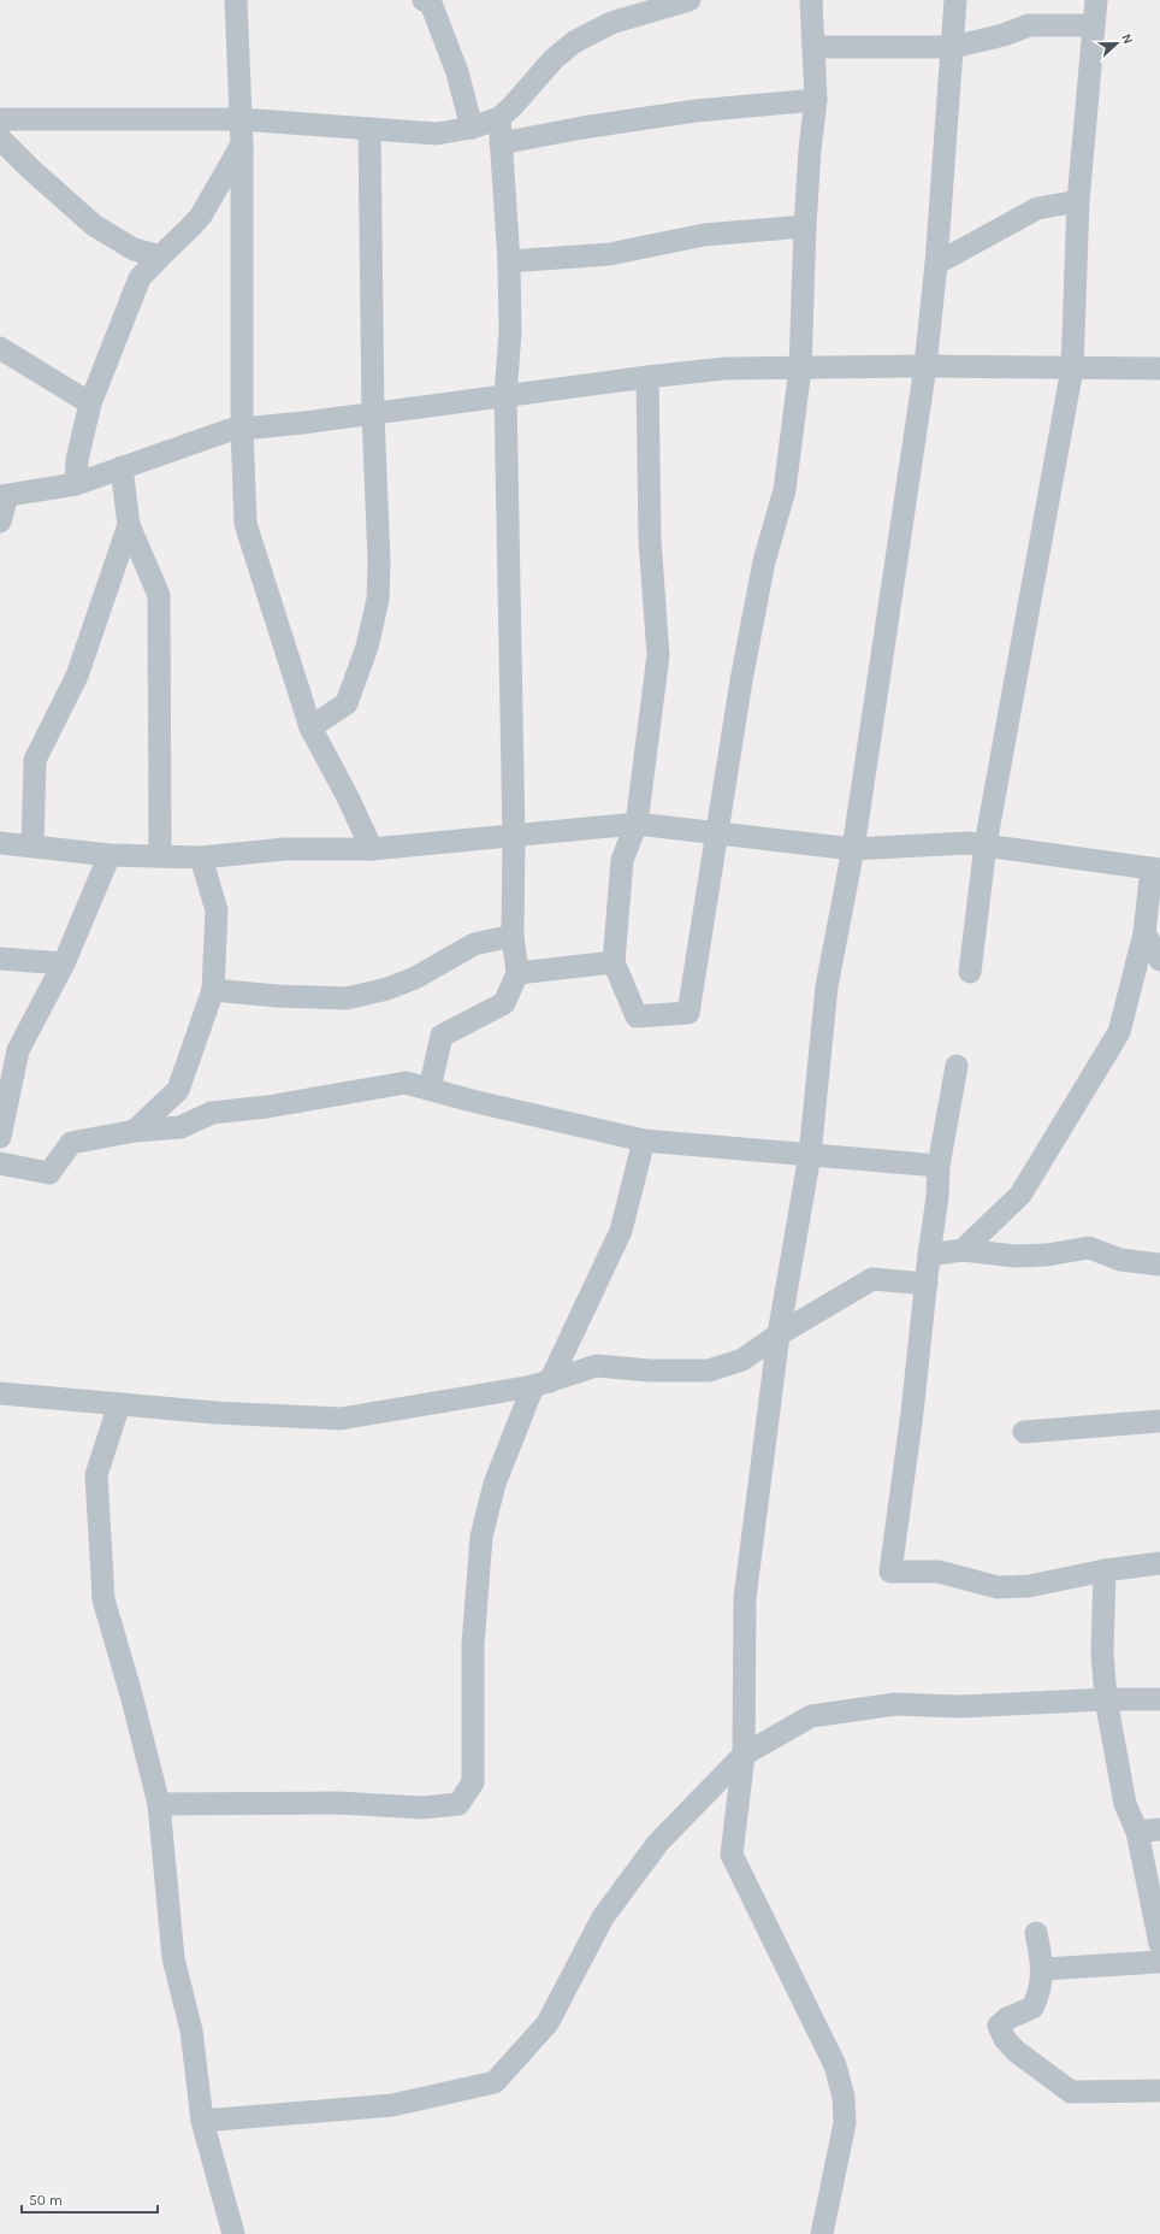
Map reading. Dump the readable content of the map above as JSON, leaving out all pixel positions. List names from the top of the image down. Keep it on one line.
{"scale_bar":"50 m","north":"right"}
